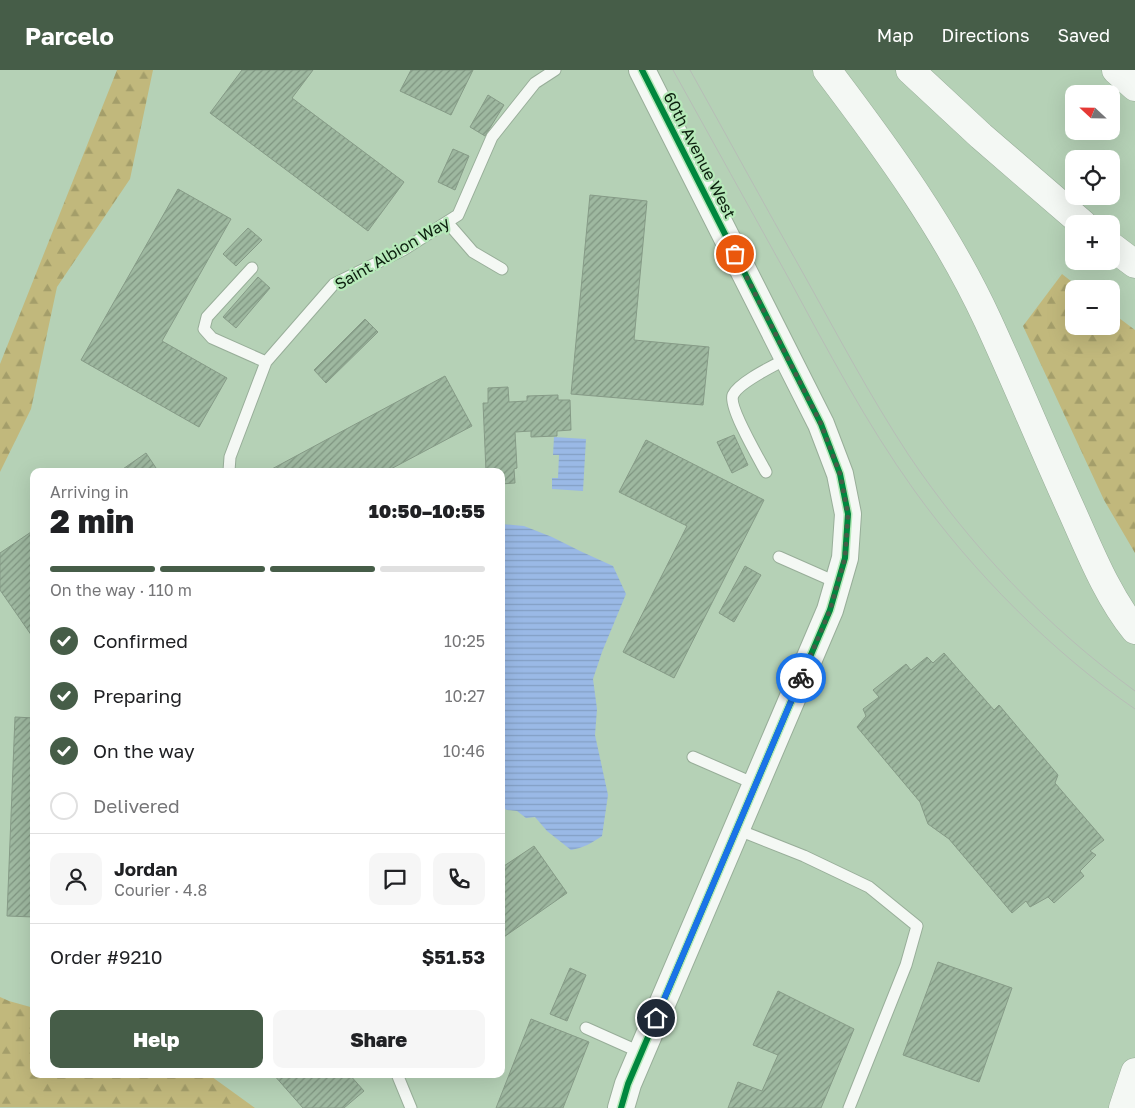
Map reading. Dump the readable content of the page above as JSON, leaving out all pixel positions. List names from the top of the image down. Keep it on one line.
{"streets":{"street":["60th Avenue West"],"lane":["Saint Albion Way"]},"north":"left","page":{"header":"Parcelo","nav":["Map","Directions","Saved"],"map_buttons":["+","−"],"heading":["2 min","Arriving in","10:50–10:55"],"panel":["Jordan","Courier · 4.8","Order #9210","$51.53"],"bar":"On the way · 110 m","list":[["Confirmed","10:25"],["Preparing","10:27"],["On the way","10:46"],"Delivered"],"buttons":["Help","Share"]}}
